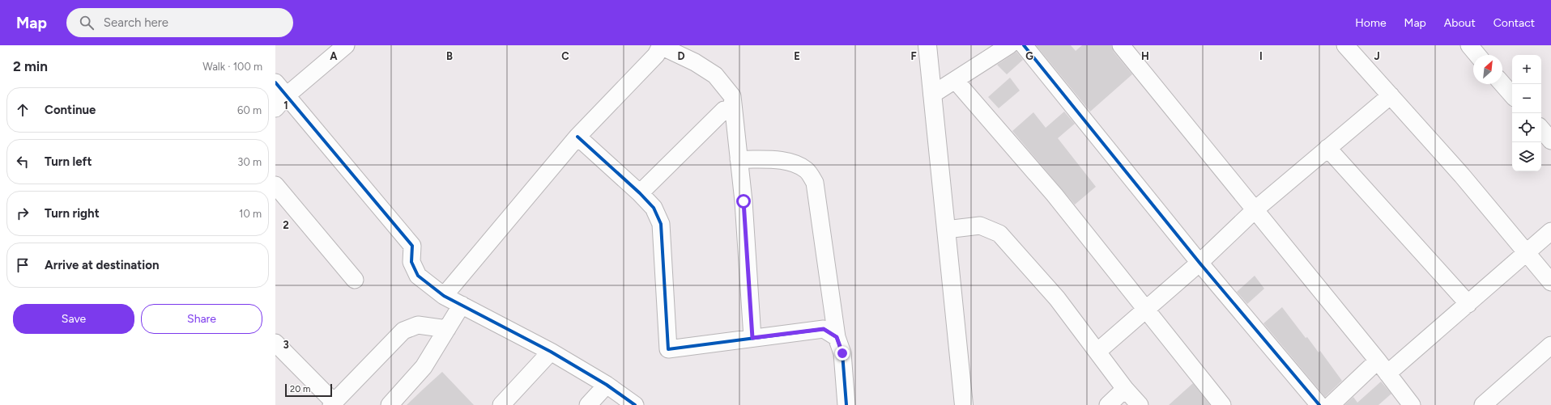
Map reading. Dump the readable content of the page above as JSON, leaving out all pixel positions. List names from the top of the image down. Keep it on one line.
{"scale_bar":"20 m","north":"top right","page":{"header":"Map","search":"Search here","nav":["Home","Map","About","Contact"],"heading":["2 min","Walk · 100 m"],"map_buttons":["+","−"],"list":[["Continue","60 m"],["Turn left","30 m"],["Turn right","10 m"],"Arrive at destination"],"buttons":["Save","Share"],"scale":"20 m"},"grid":{"columns":["A","B","C","D","E","F","G","H","I","J"],"rows":["1","2","3"]}}
